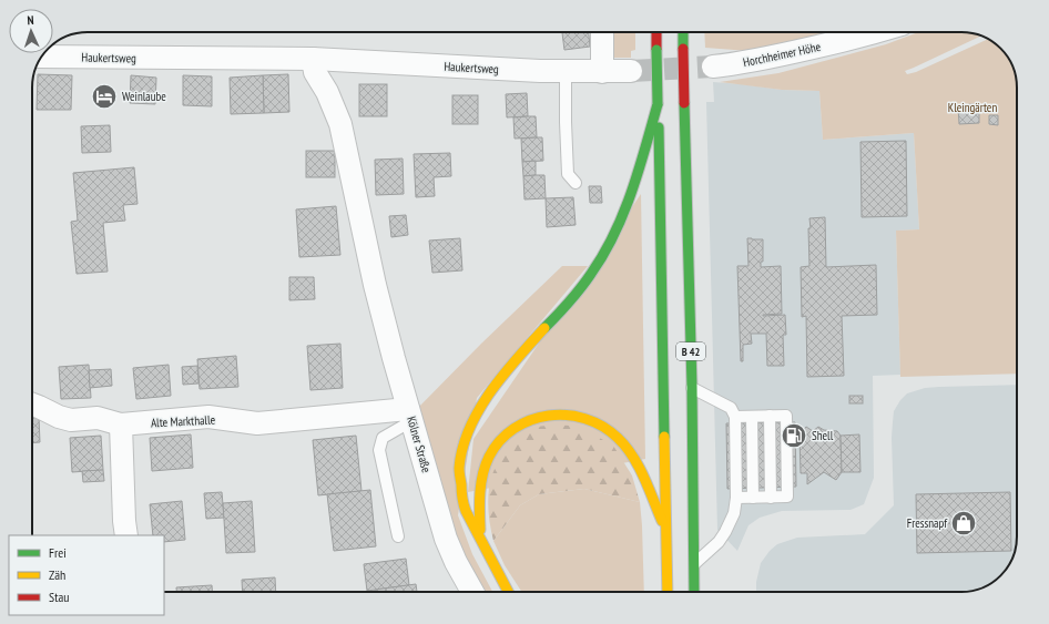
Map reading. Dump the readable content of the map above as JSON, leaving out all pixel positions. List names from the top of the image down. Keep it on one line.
{"streets":{"highway":["B 42"],"street":["Horchheimer Höhe","Haukertsweg","Alte Markthalle","Kölner Straße"]},"crossings":[["Haukertsweg","Kölner Straße"],["Alte Markthalle","Kölner Straße"]],"parks":["Kleingärten"],"places":{"hotel":["Weinlaube"],"fuel station":["Shell"],"shop":["Fressnapf"]},"legend":["Frei","Zäh","Stau"],"north":"top"}
